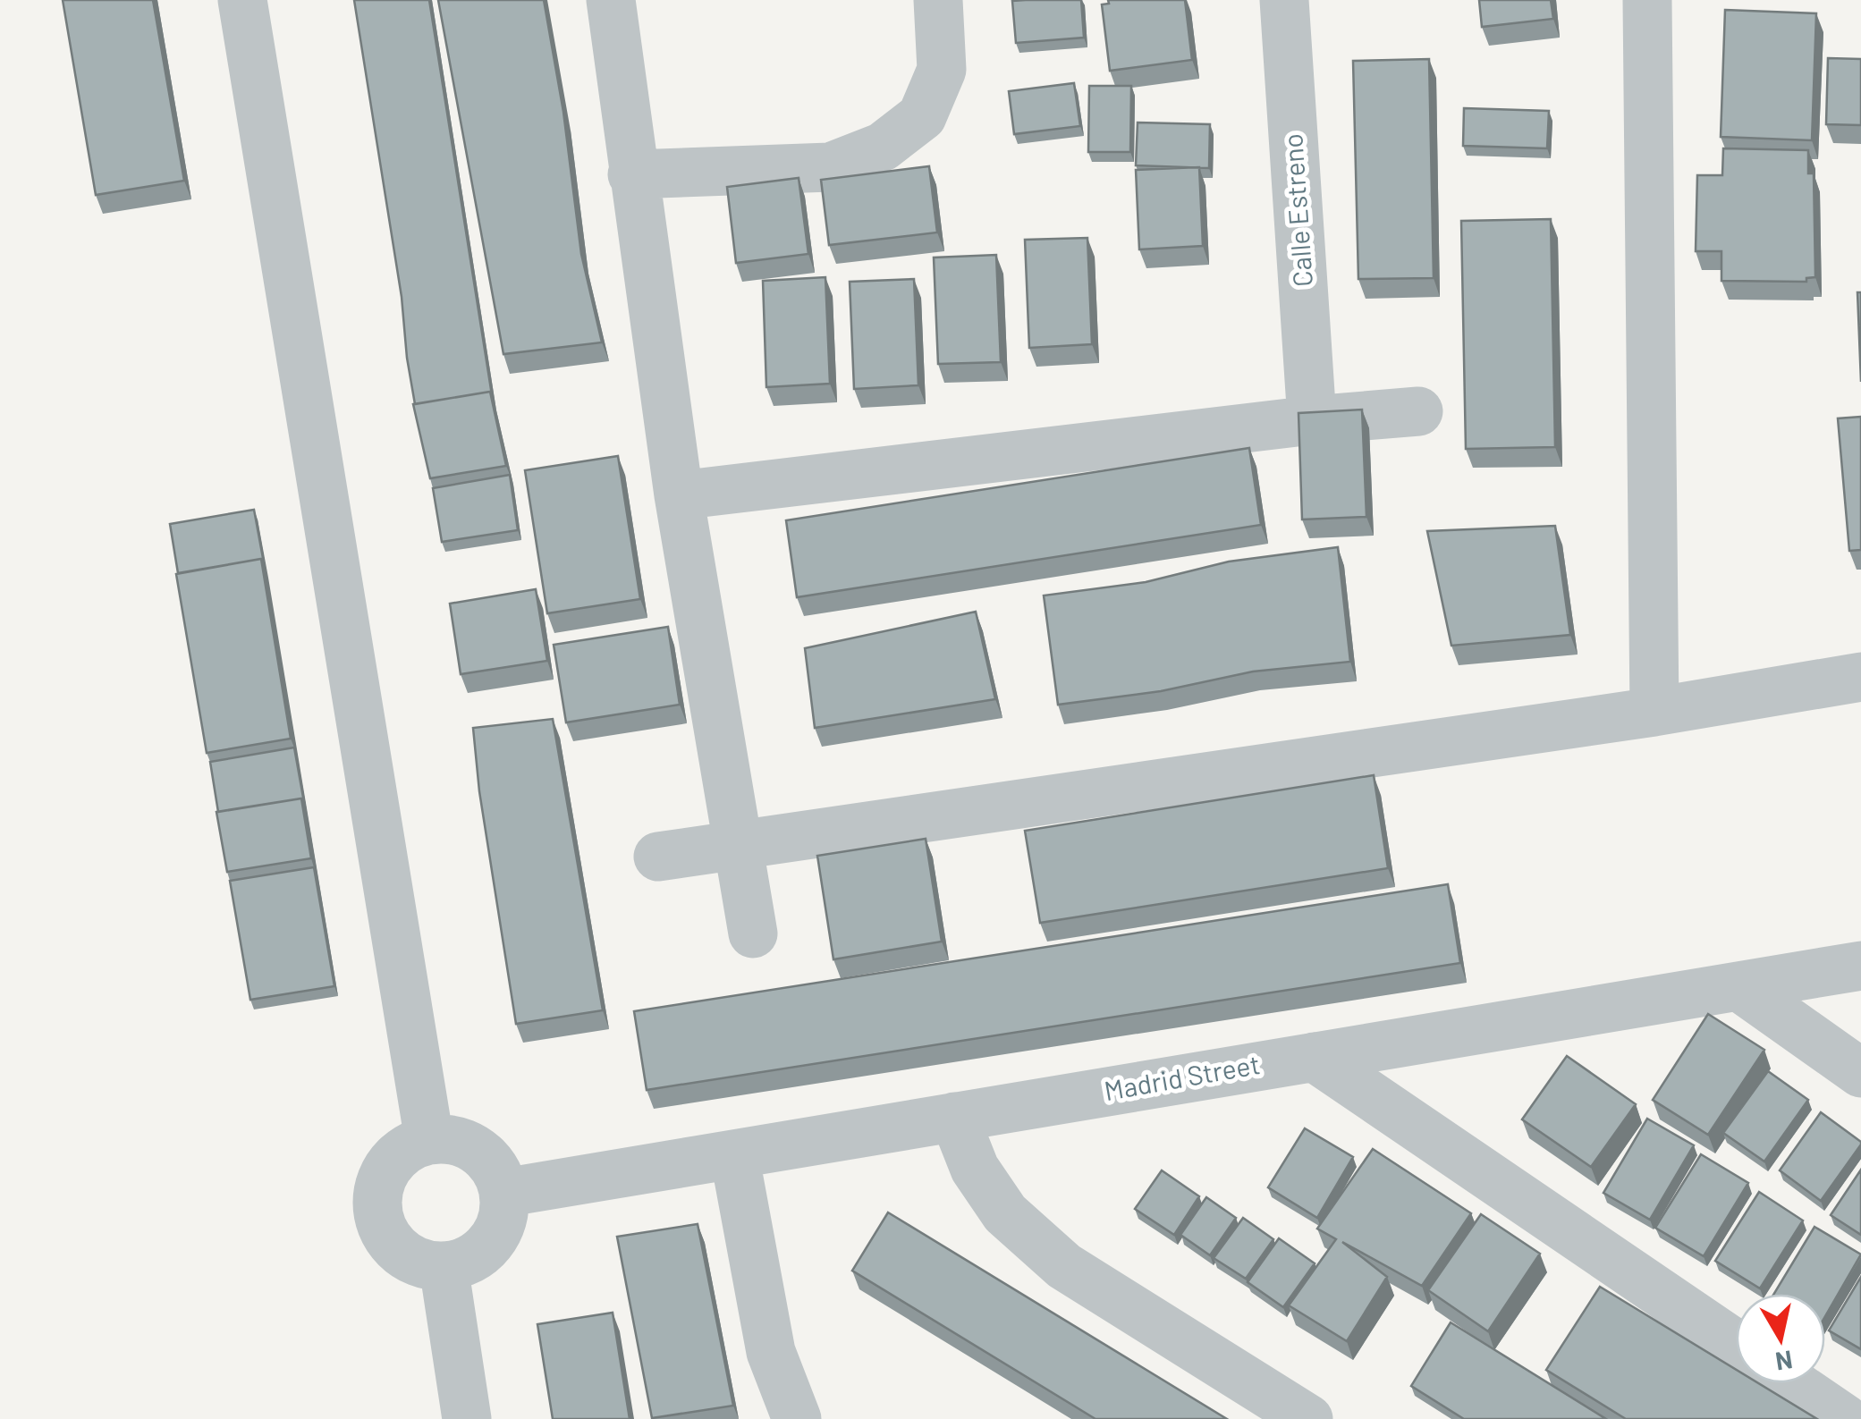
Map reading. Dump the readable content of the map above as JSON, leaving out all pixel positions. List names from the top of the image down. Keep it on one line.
{"streets":{"street":["Calle Estreno","Madrid Street"]},"north":"bottom"}
